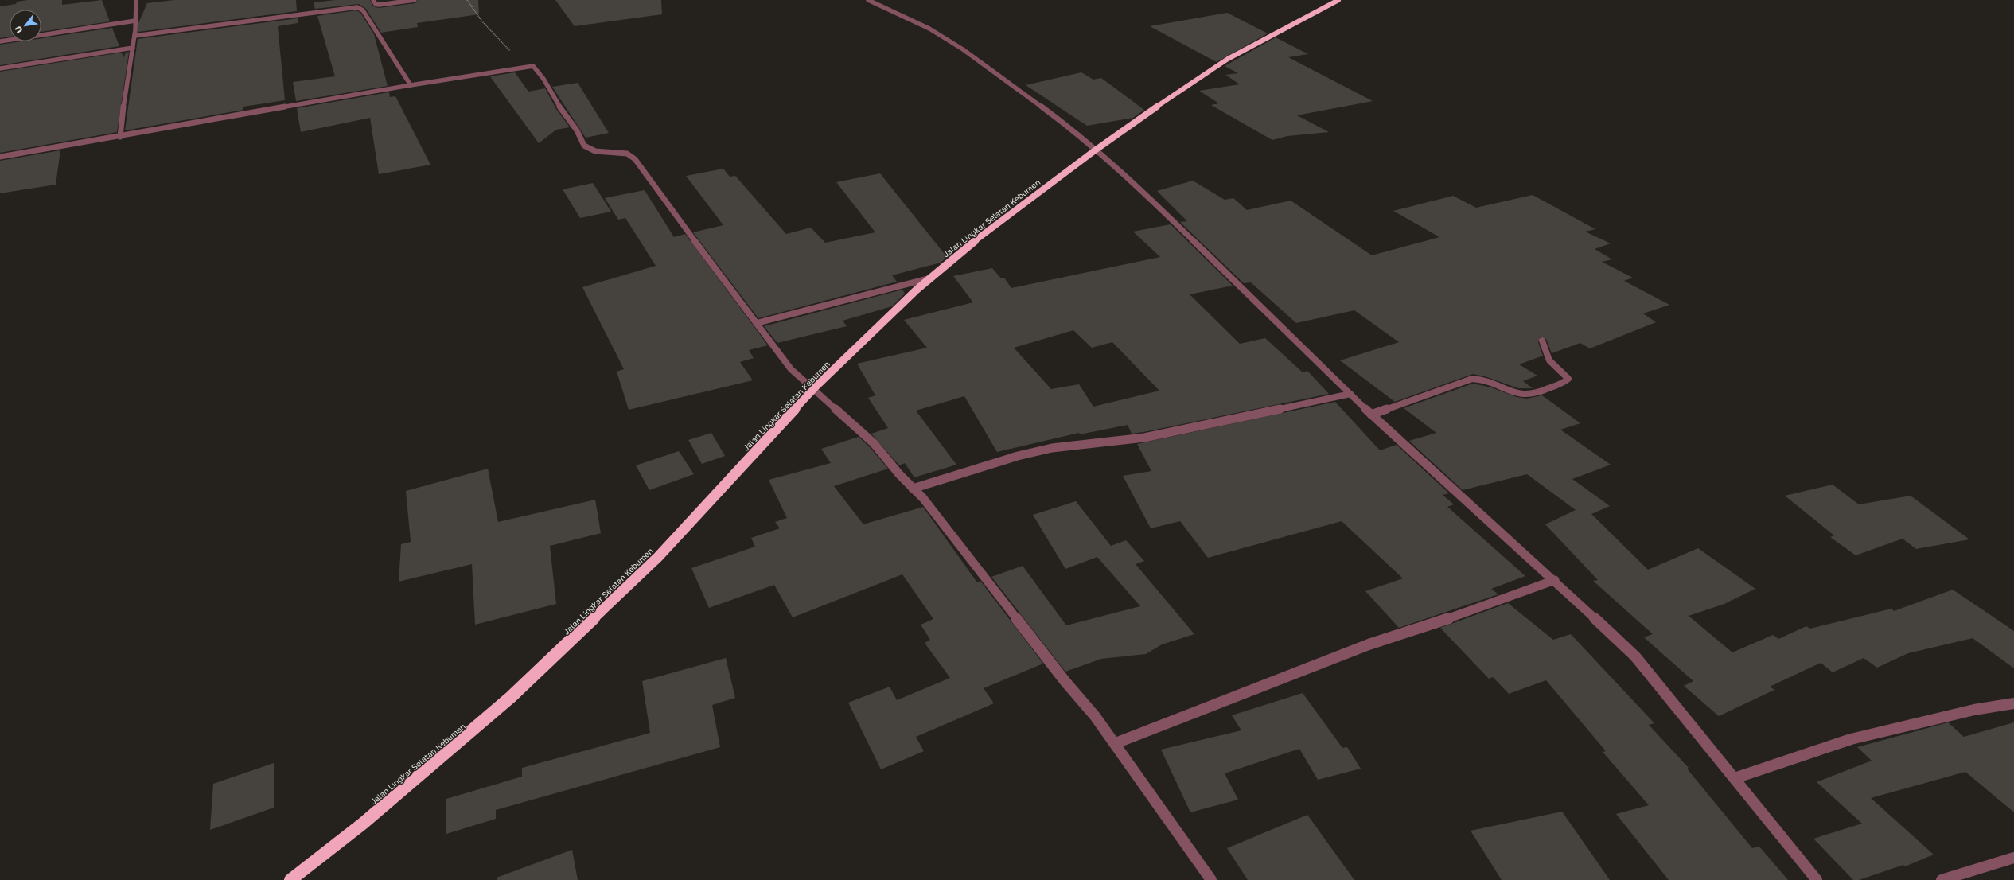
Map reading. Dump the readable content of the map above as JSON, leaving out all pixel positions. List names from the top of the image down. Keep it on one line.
{"streets":{"highway":["Jalan Lingkar Selatan Kebumen"]},"north":"bottom left"}
